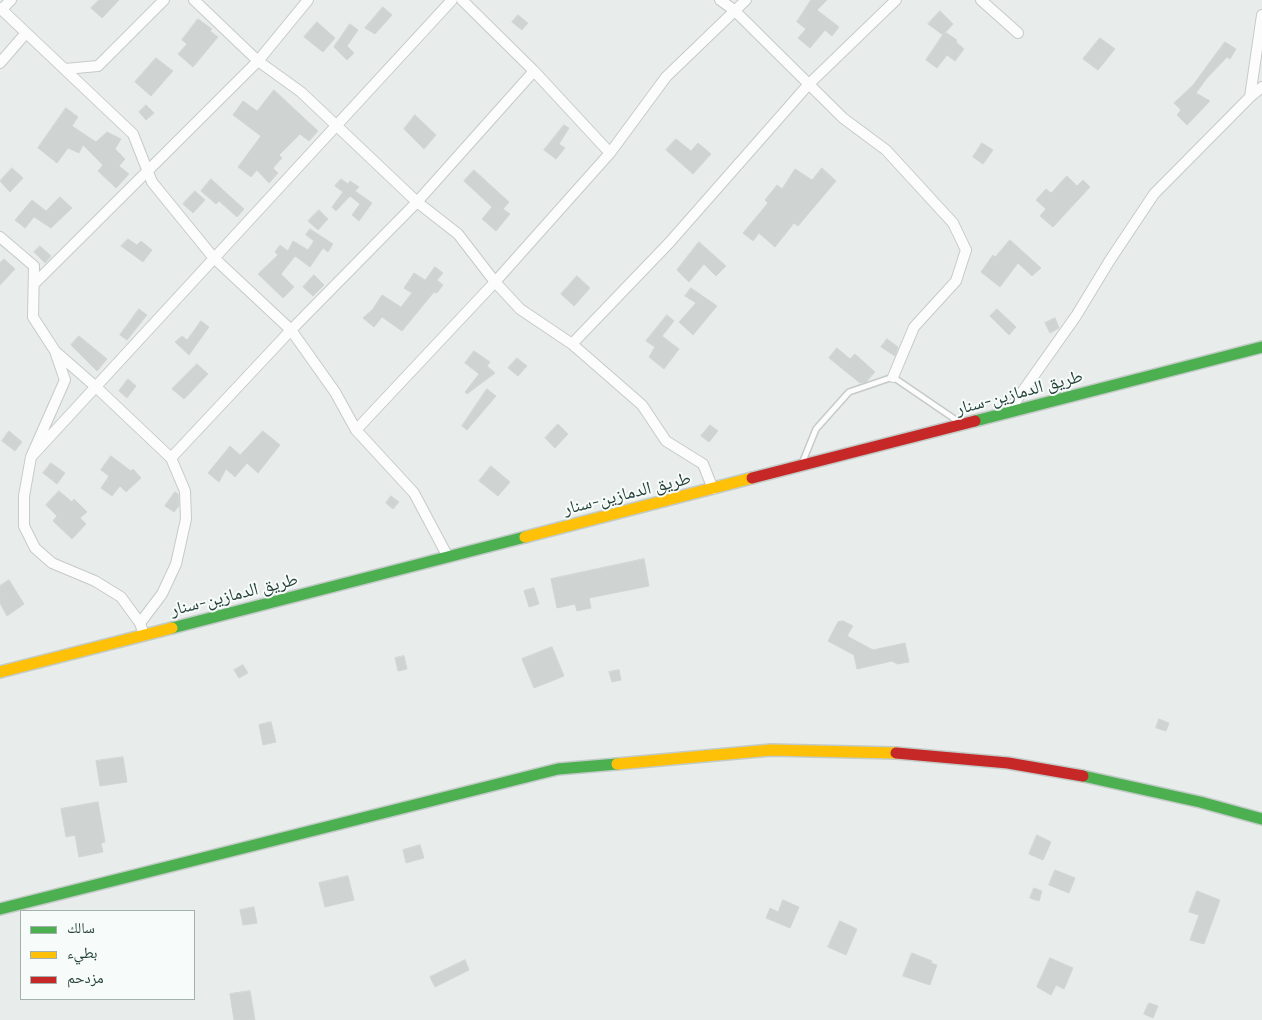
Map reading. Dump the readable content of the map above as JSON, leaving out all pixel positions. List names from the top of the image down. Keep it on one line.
{"streets":{"main road":["طريق الدمازين-سنار"]},"legend":["سالك","بطيء","مزدحم"]}
